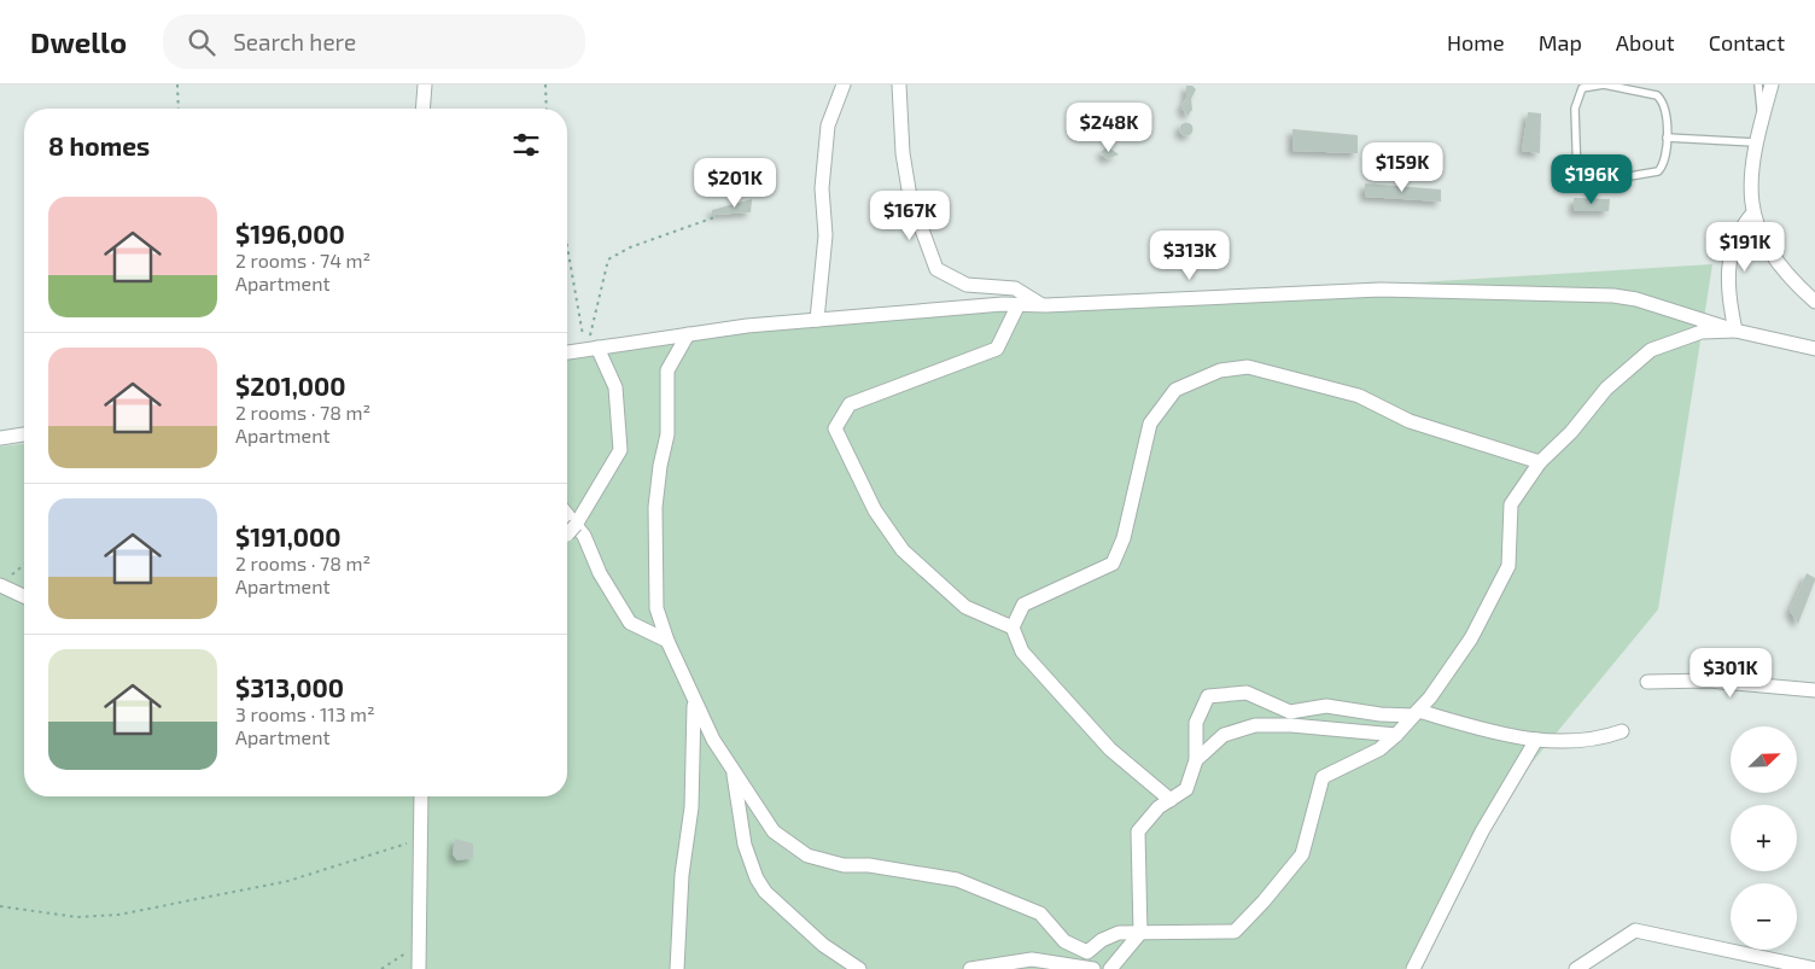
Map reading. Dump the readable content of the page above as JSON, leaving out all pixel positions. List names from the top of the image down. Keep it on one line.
{"north":"top right","page":{"header":"Dwello","search":"Search here","nav":["Home","Map","About","Contact"],"price":["$248K","$159K","$196K","$201K","$167K","$191K","$313K","$301K"],"heading":"8 homes","list":[{"name":"$196,000","note":"2 rooms · 74 m² · Apartment"},{"name":"$201,000","note":"2 rooms · 78 m² · Apartment"},{"name":"$191,000","note":"2 rooms · 78 m² · Apartment"},{"name":"$313,000","note":"3 rooms · 113 m² · Apartment"}],"map_buttons":["+","−"]}}
